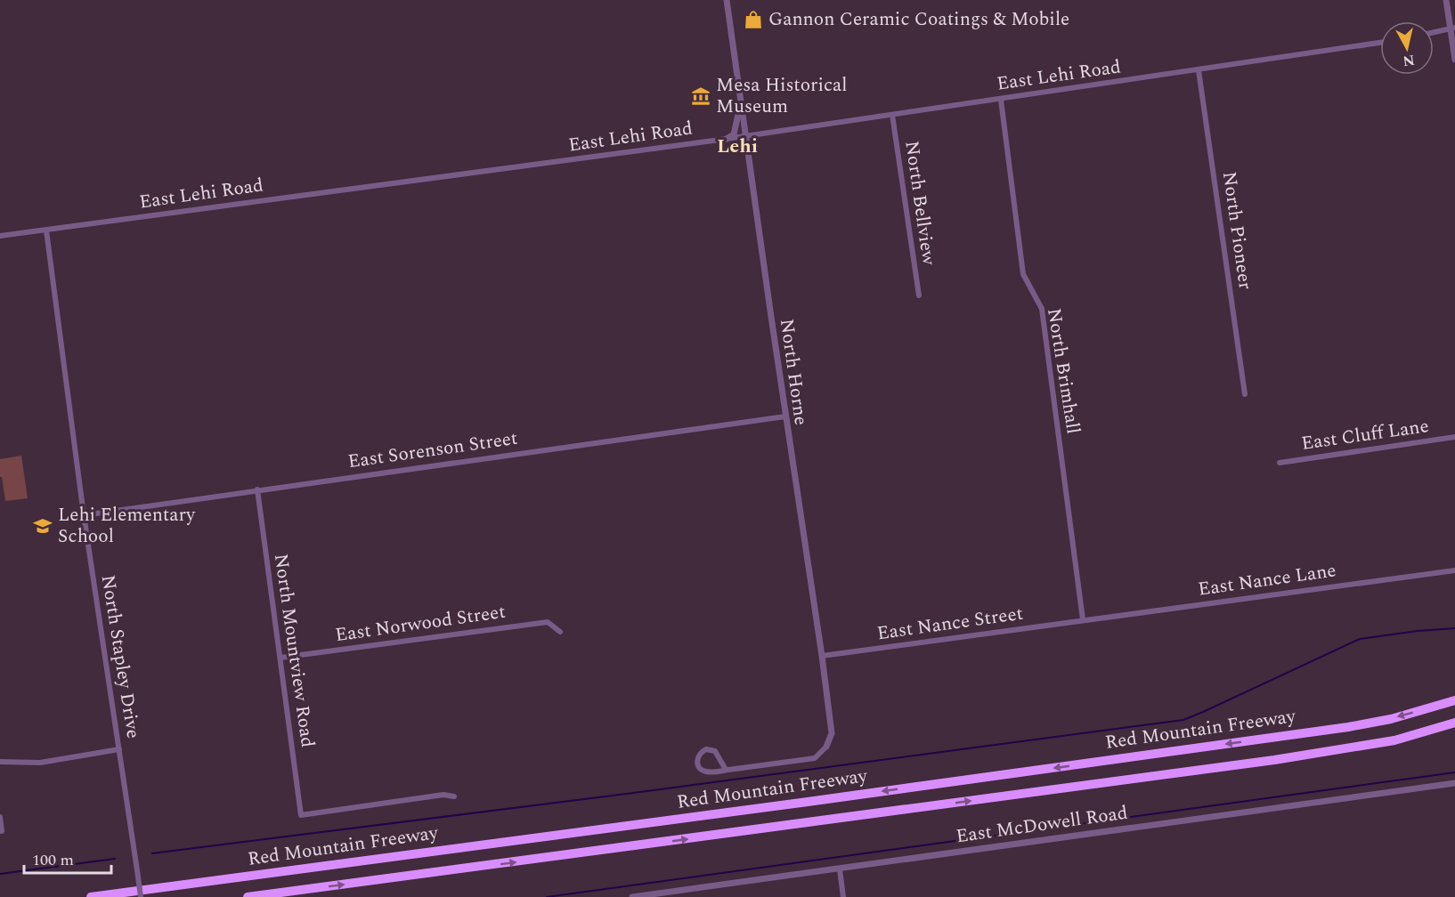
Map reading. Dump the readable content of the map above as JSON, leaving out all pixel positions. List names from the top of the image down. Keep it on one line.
{"streets":{"highway":["Red Mountain Freeway"],"street":["East Lehi Road","North Bellview","North Pioneer","North Brimhall","North Horne","East Cluff Lane","East Sorenson Street","East Nance Lane","East Norwood Street","East Nance Street","North Mountview Road","North Stapley Drive","East McDowell Road"]},"crossings":[["East Lehi Road","North Bellview"],["East Lehi Road","North Pioneer"],["East Lehi Road","North Brimhall"],["East Lehi Road","North Horne"],["East Lehi Road","North Stapley Drive"],["North Brimhall","East Nance Lane"],["North Brimhall","East Nance Street"],["North Horne","East Sorenson Street"],["North Horne","East Nance Street"],["East Sorenson Street","North Mountview Road"],["East Sorenson Street","North Stapley Drive"],["East Nance Lane","East Nance Street"],["East Norwood Street","North Mountview Road"]],"districts":["Lehi"],"places":{"shop":["Gannon Ceramic Coatings & Mobile"],"museum":["Mesa Historical Museum"],"school or university":["Lehi Elementary School"]},"scale_bar":"100 m","north":"bottom"}
